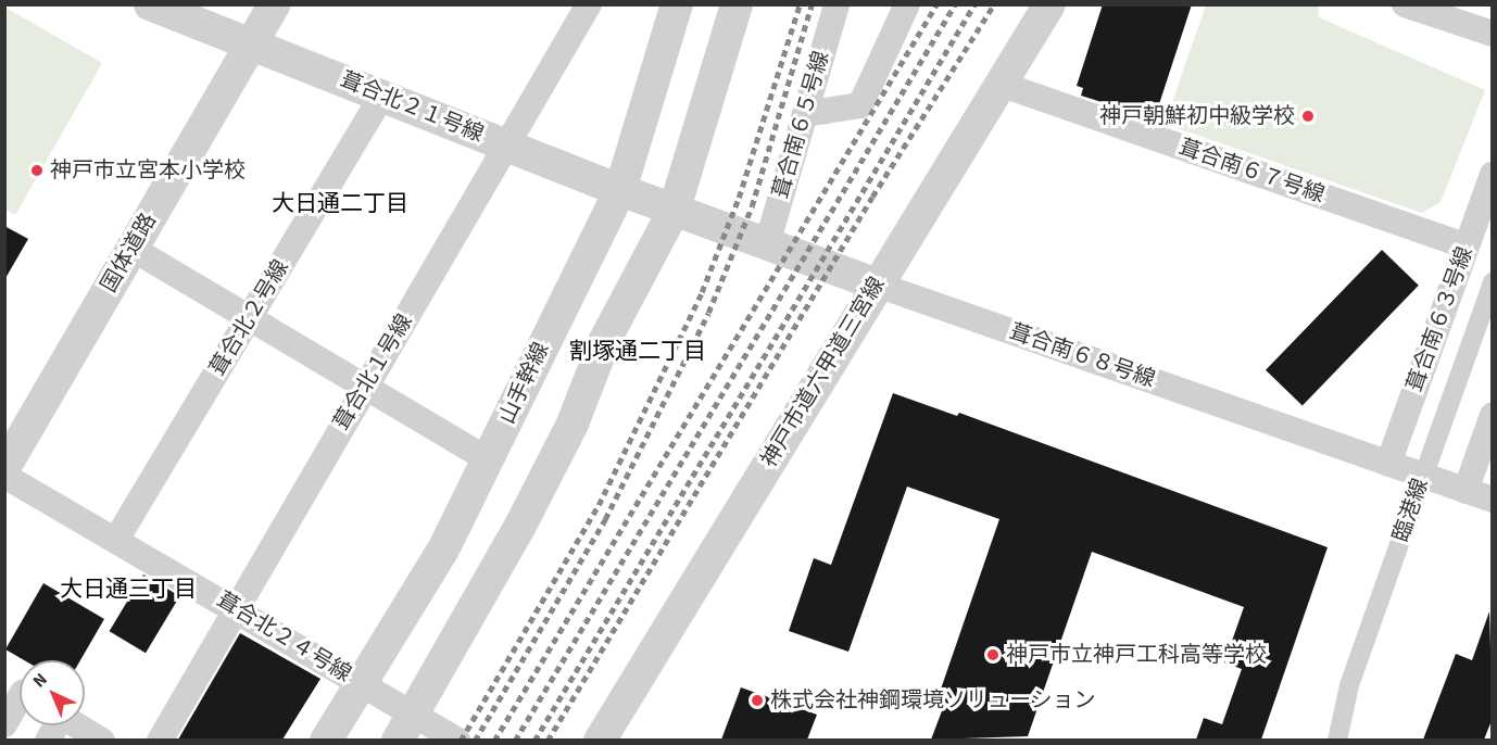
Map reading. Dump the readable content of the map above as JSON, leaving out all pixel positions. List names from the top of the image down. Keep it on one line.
{"streets":{"street":["葺合北２１号線","葺合南６５号線","葺合南６７号線","国体道路","葺合北２号線","葺合南６３号線","葺合南６８号線","葺合北１号線","神戸市道六甲道三宮線","山手幹線","臨港線","葺合北２４号線"]},"crossings":[["葺合北２１号線","国体道路"],["葺合北２１号線","葺合北２号線"],["葺合北２１号線","葺合南６８号線"],["葺合北２１号線","葺合北１号線"],["葺合北２１号線","山手幹線"],["葺合南６５号線","葺合南６８号線"],["葺合南６７号線","葺合南６３号線"],["葺合南６７号線","神戸市道六甲道三宮線"],["葺合北２号線","葺合北２４号線"],["葺合南６３号線","葺合南６８号線"],["葺合南６８号線","神戸市道六甲道三宮線"],["葺合北１号線","葺合北２４号線"],["山手幹線","葺合北２４号線"]],"districts":["大日通二丁目","割塚通二丁目","大日通三丁目"],"places":["神戸朝鮮初中級学校","神戸市立宮本小学校","神戸市立神戸工科高等学校","株式会社神鋼環境ソリューション"],"north":"top left"}
